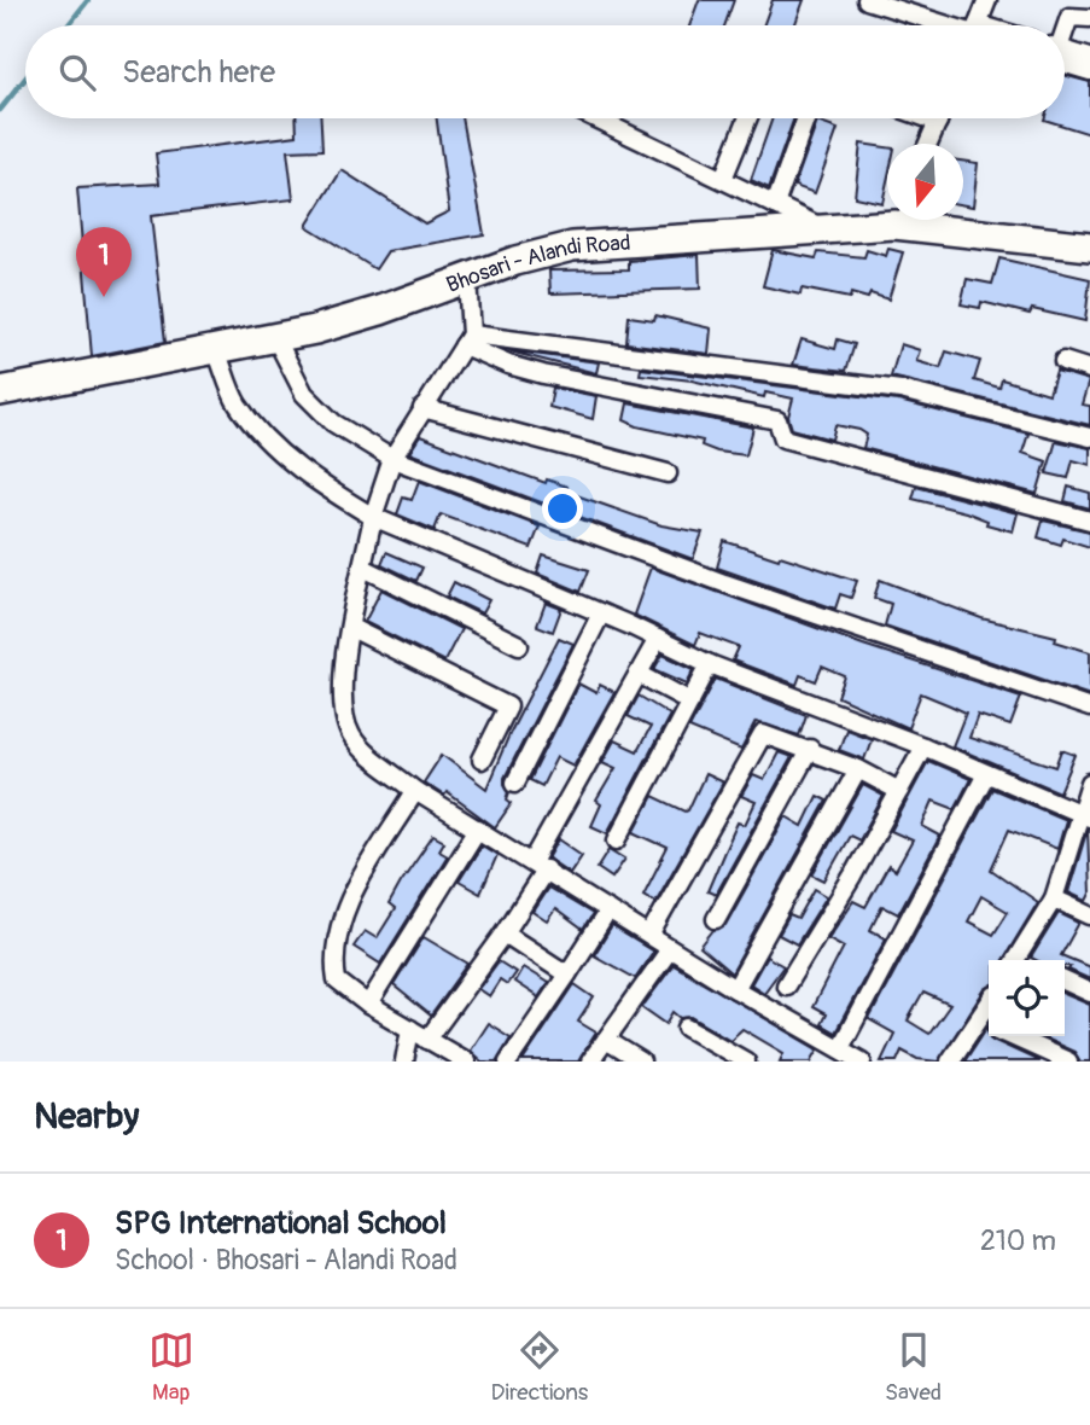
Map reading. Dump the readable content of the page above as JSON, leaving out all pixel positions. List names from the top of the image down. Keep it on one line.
{"streets":{"main road":["Bhosari - Alandi Road"]},"north":"bottom","page":{"search":"Search here","pins":"1","heading":"Nearby","list":[{"mark":"1","name":"SPG International School","note":"School · Bhosari - Alandi Road","value":"210 m"}],"nav":["Map","Directions","Saved"]}}
